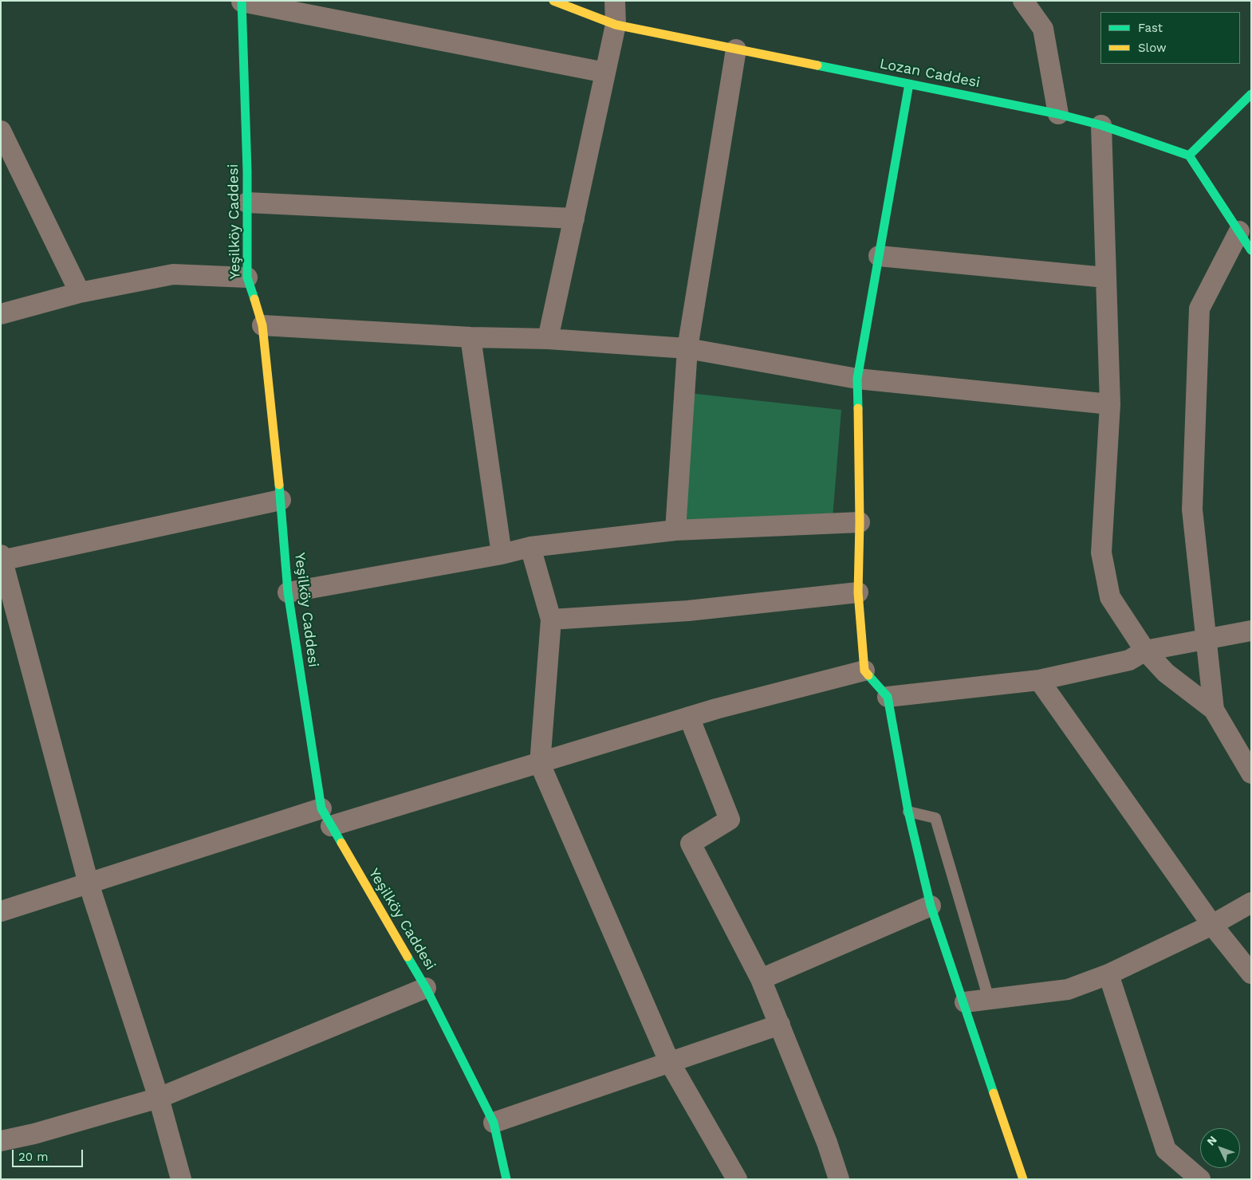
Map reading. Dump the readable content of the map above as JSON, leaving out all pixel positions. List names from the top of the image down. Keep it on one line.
{"streets":{"street":["Lozan Caddesi","Yeşilköy Caddesi"]},"legend":["Fast","Slow"],"scale_bar":"20 m","north":"top left"}
